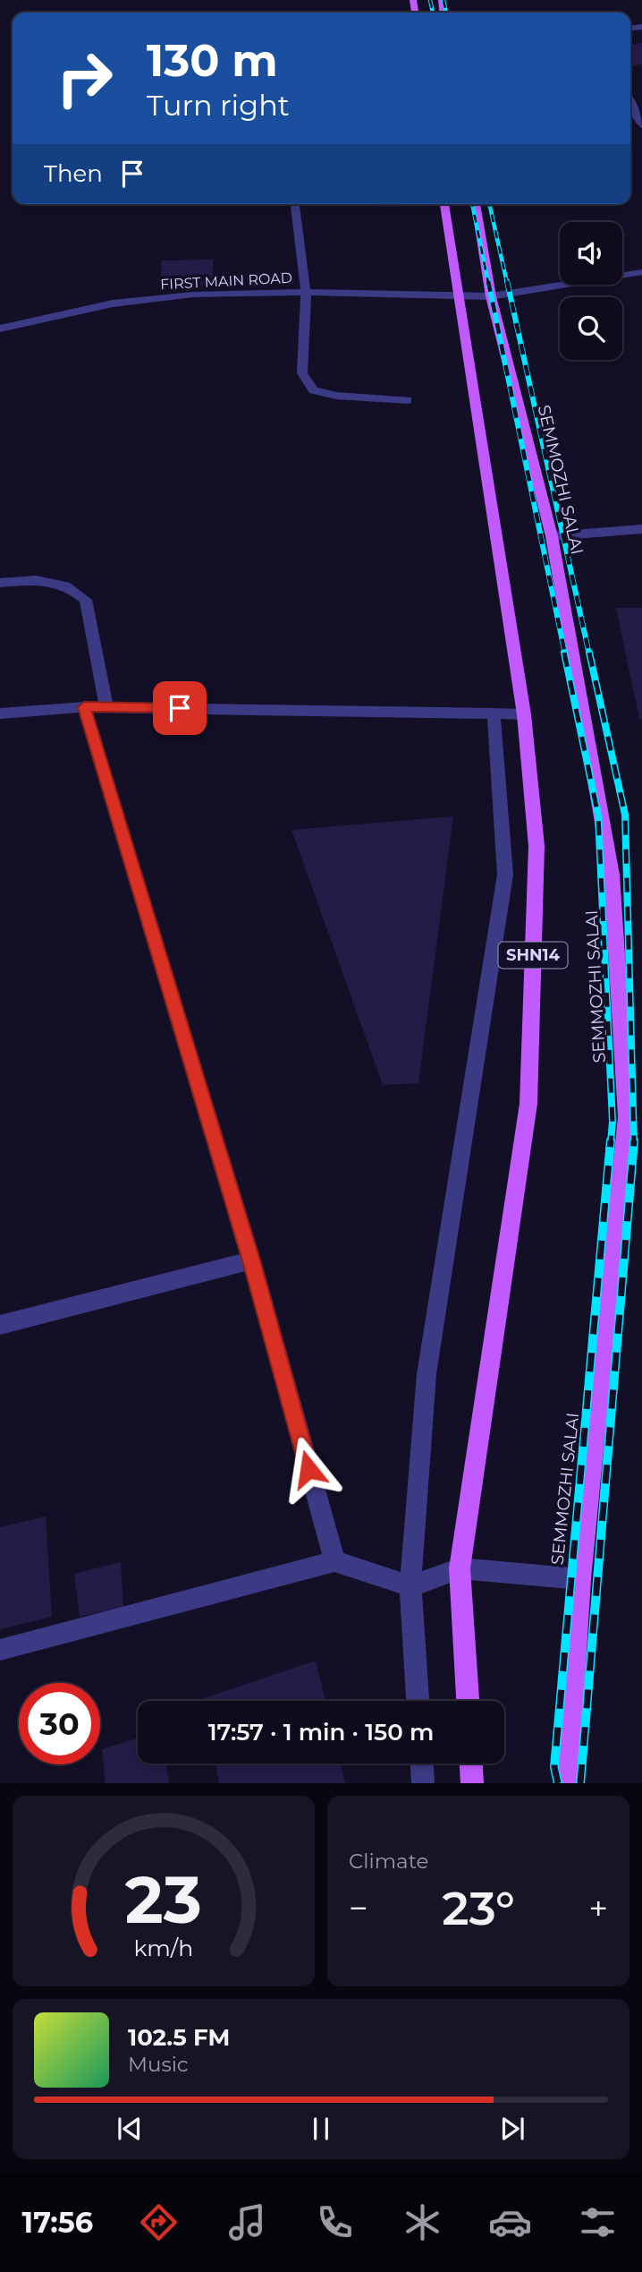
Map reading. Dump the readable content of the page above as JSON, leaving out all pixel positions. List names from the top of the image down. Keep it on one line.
{"streets":{"main road":["SEMMOZHI SALAI","SHN14"],"street":["FIRST MAIN ROAD"]},"crossings":[["FIRST MAIN ROAD","SEMMOZHI SALAI"],["FIRST MAIN ROAD","SHN14"]],"page":{"turn":["130 m","Turn right"],"then":"Then","limit":"30","trip":"17:57 · 1 min · 150 m","tile":"Climate","heat":["−","23°","+"],"song":["102.5 FM","Music"],"tabs":"17:56","gauge":["23","km/h"]}}
